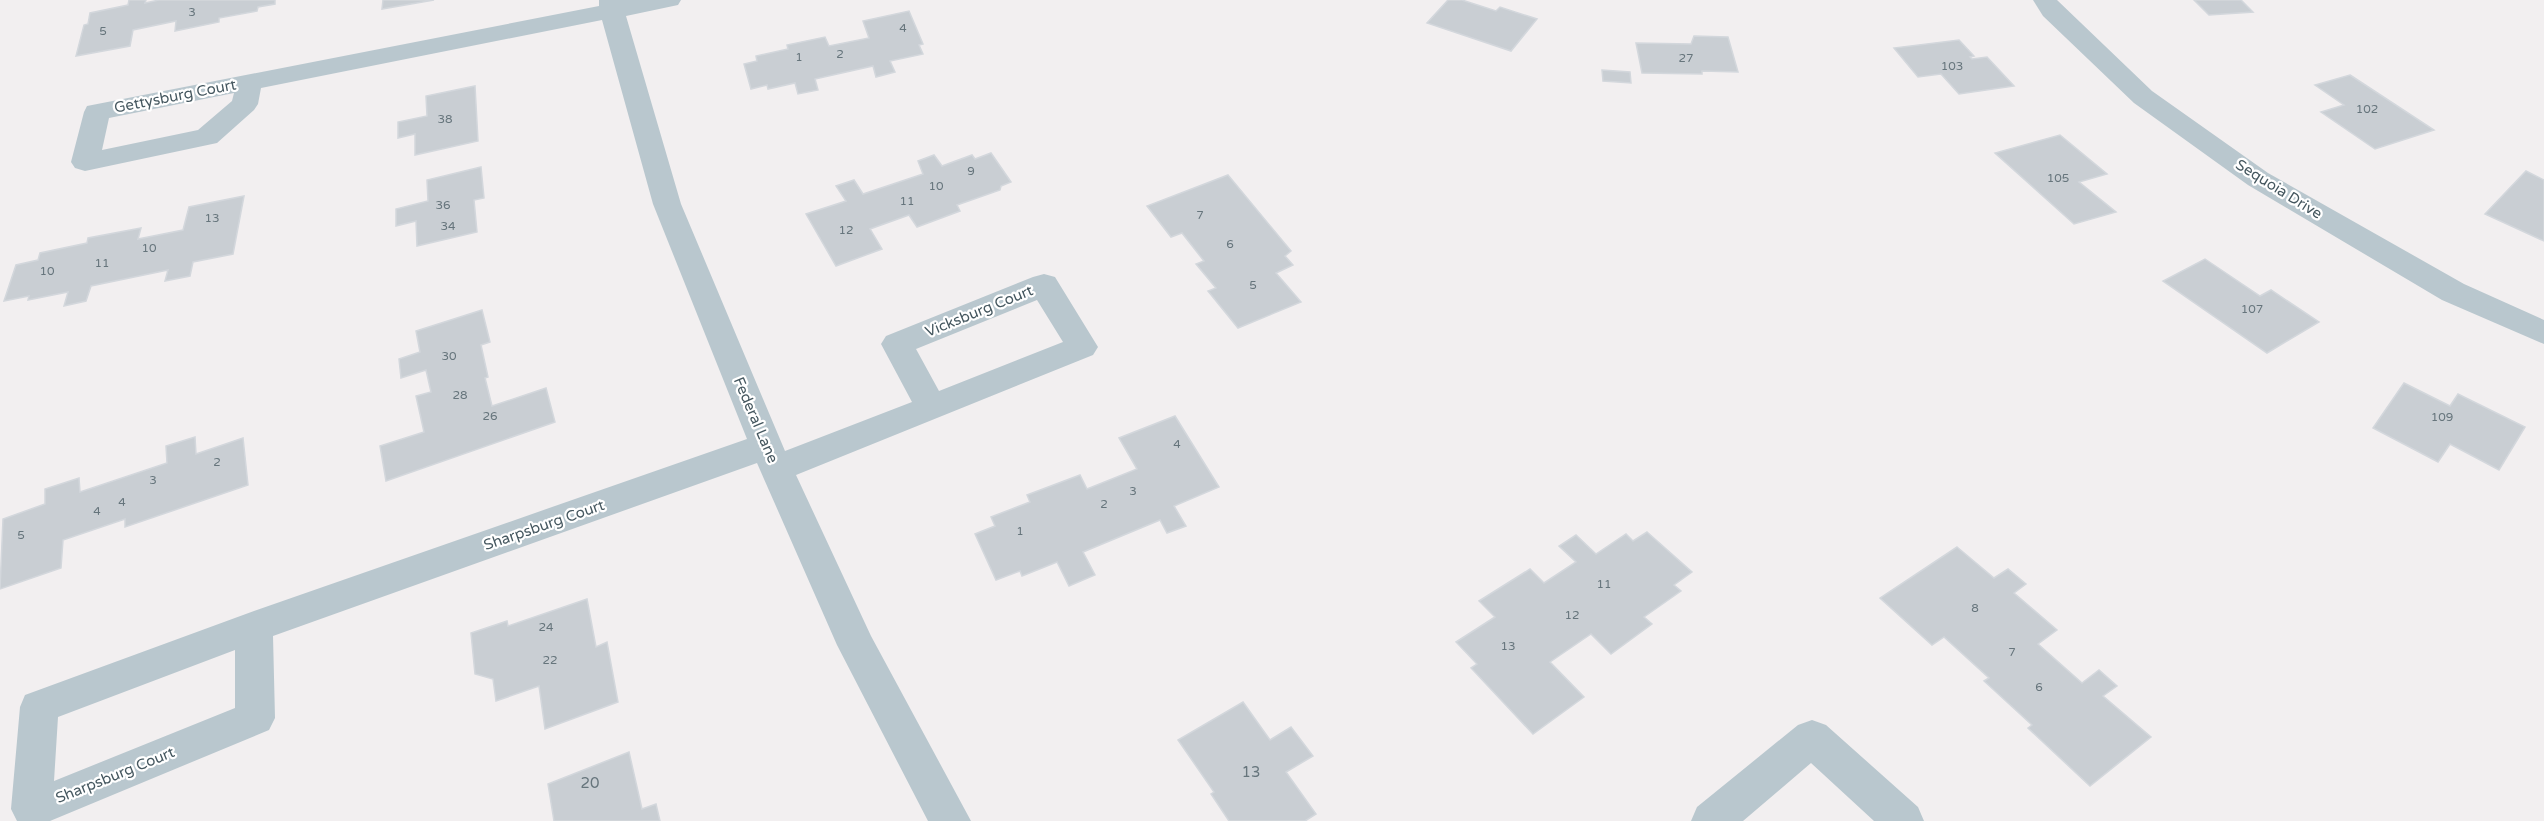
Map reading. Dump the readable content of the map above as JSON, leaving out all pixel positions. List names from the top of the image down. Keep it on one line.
{"streets":{"street":["Gettysburg Court","Sequoia Drive","Vicksburg Court","Federal Lane","Sharpsburg Court"]},"crossings":[["Gettysburg Court","Federal Lane"],["Vicksburg Court","Federal Lane"],["Vicksburg Court","Sharpsburg Court"],["Federal Lane","Sharpsburg Court"]],"house_numbers":["3","4","5","2","1","27","103","102","38","9","105","10","11","36","7","13","34","12","6","10","11","10","5","107","30","28","26","109","4","2","3","3","4","2","4","1","5","11","8","12","24","13","7","22","6","13","20"]}
